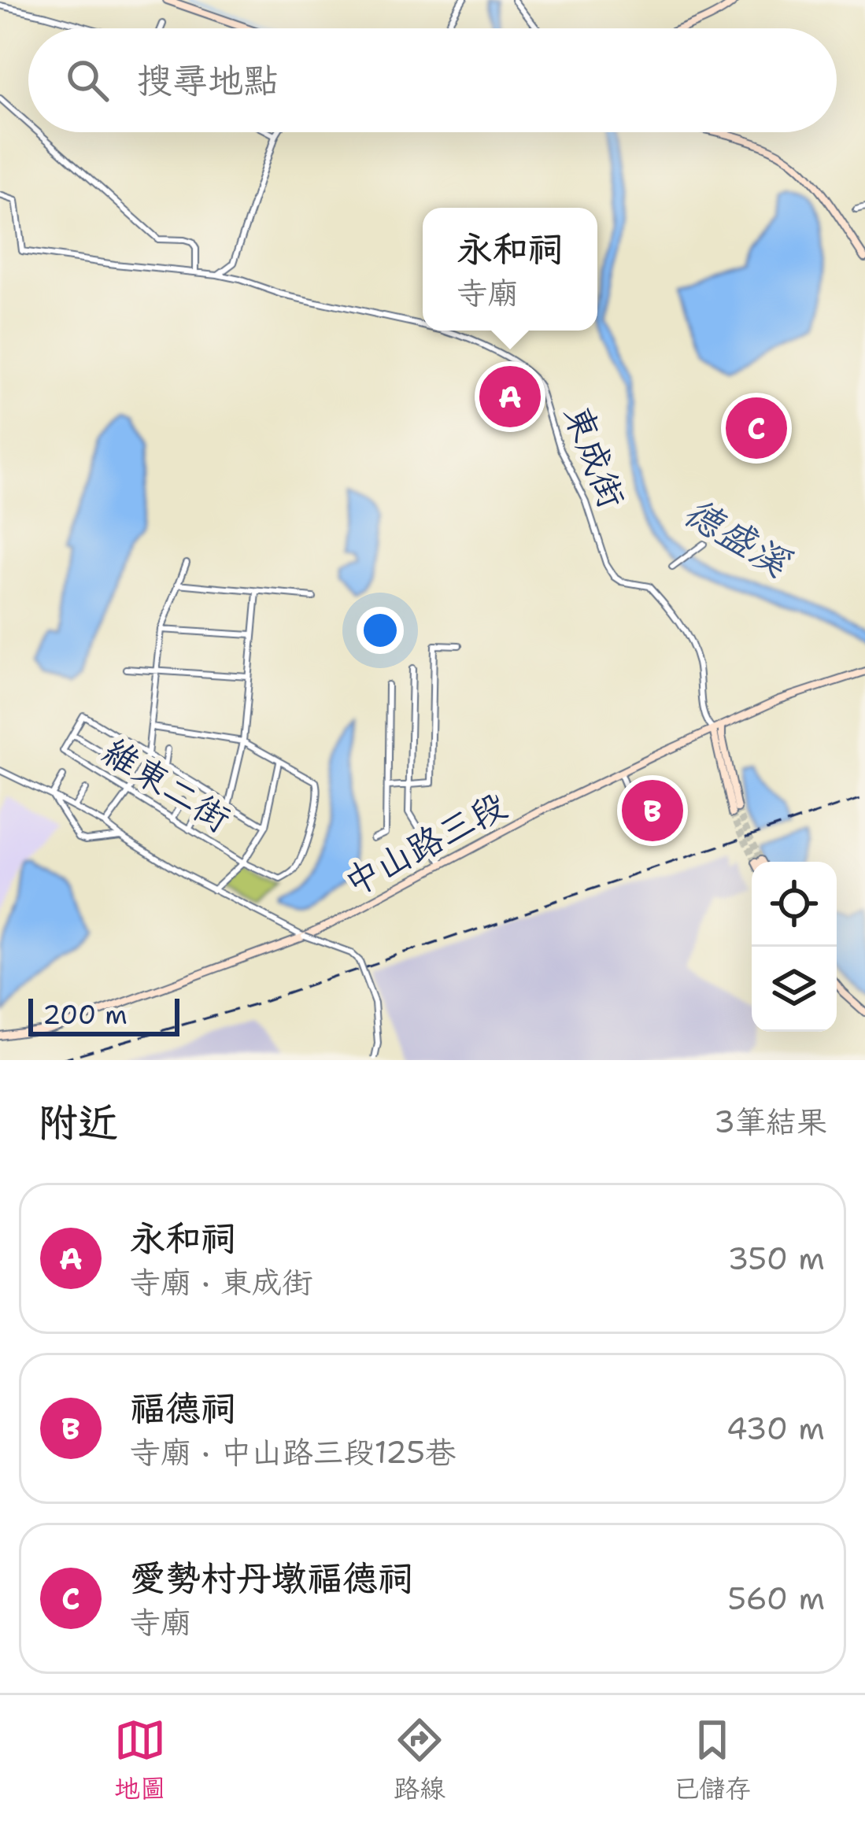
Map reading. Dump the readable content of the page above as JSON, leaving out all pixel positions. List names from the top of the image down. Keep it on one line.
{"streets":{"street":["東成街","維東二街","中山路三段"]},"crossings":[["東成街","中山路三段"]],"water":["德盛溪"],"scale_bar":"200 m","page":{"search":"搜尋地點","popup":["永和祠","寺廟"],"pins":["A","C","B"],"scale":"200 m","heading":["附近","3筆結果"],"list":[{"mark":"A","name":"永和祠","note":"寺廟 · 東成街","value":"350 m"},{"mark":"B","name":"福德祠","note":"寺廟 · 中山路三段125巷","value":"430 m"},{"mark":"C","name":"愛勢村丹墩福德祠","note":"寺廟","value":"560 m"}],"nav":["地圖","路線","已儲存"]}}
